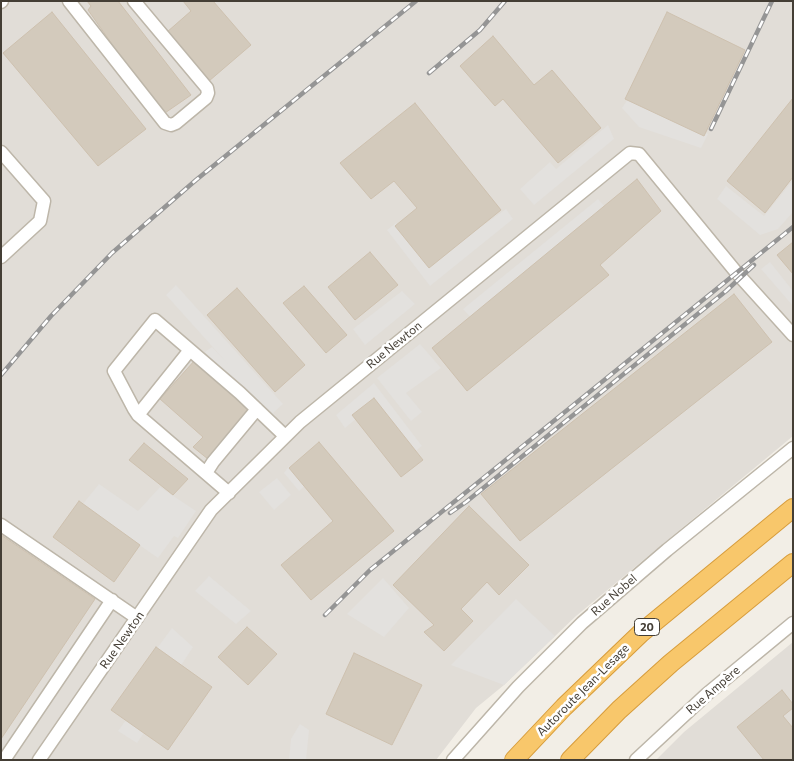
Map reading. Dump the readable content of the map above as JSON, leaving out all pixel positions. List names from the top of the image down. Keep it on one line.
{"streets":{"highway":["20","Autoroute Jean-Lesage"],"street":["Rue Newton","Rue Nobel","Rue Ampère"]}}
